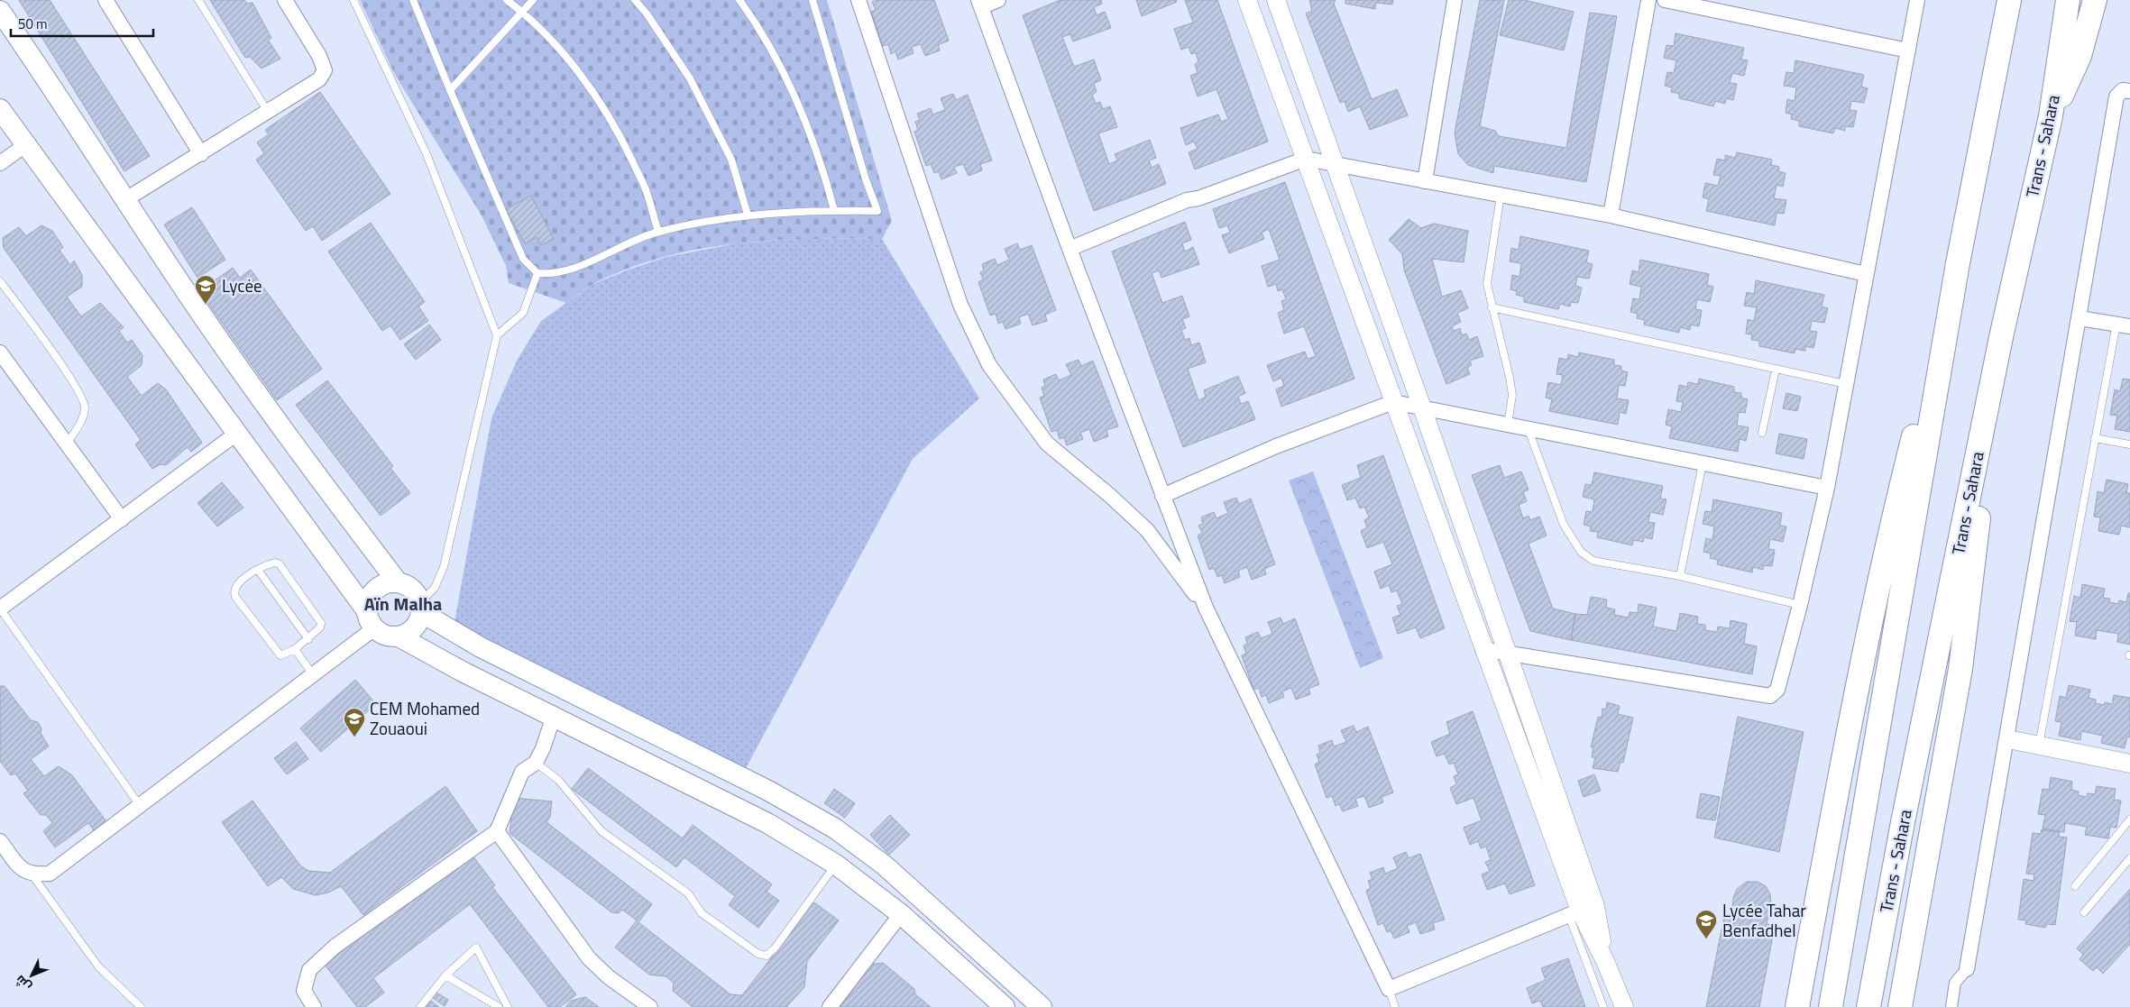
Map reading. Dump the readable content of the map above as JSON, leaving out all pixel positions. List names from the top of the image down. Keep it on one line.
{"streets":{"highway":["Trans - Sahara"]},"districts":["Aïn Malha"],"places":{"school or university":["Lycėe","CEM Mohamed Zouaoui","Lycée Tahar Benfadhel"]},"scale_bar":"50 m","north":"bottom left"}
